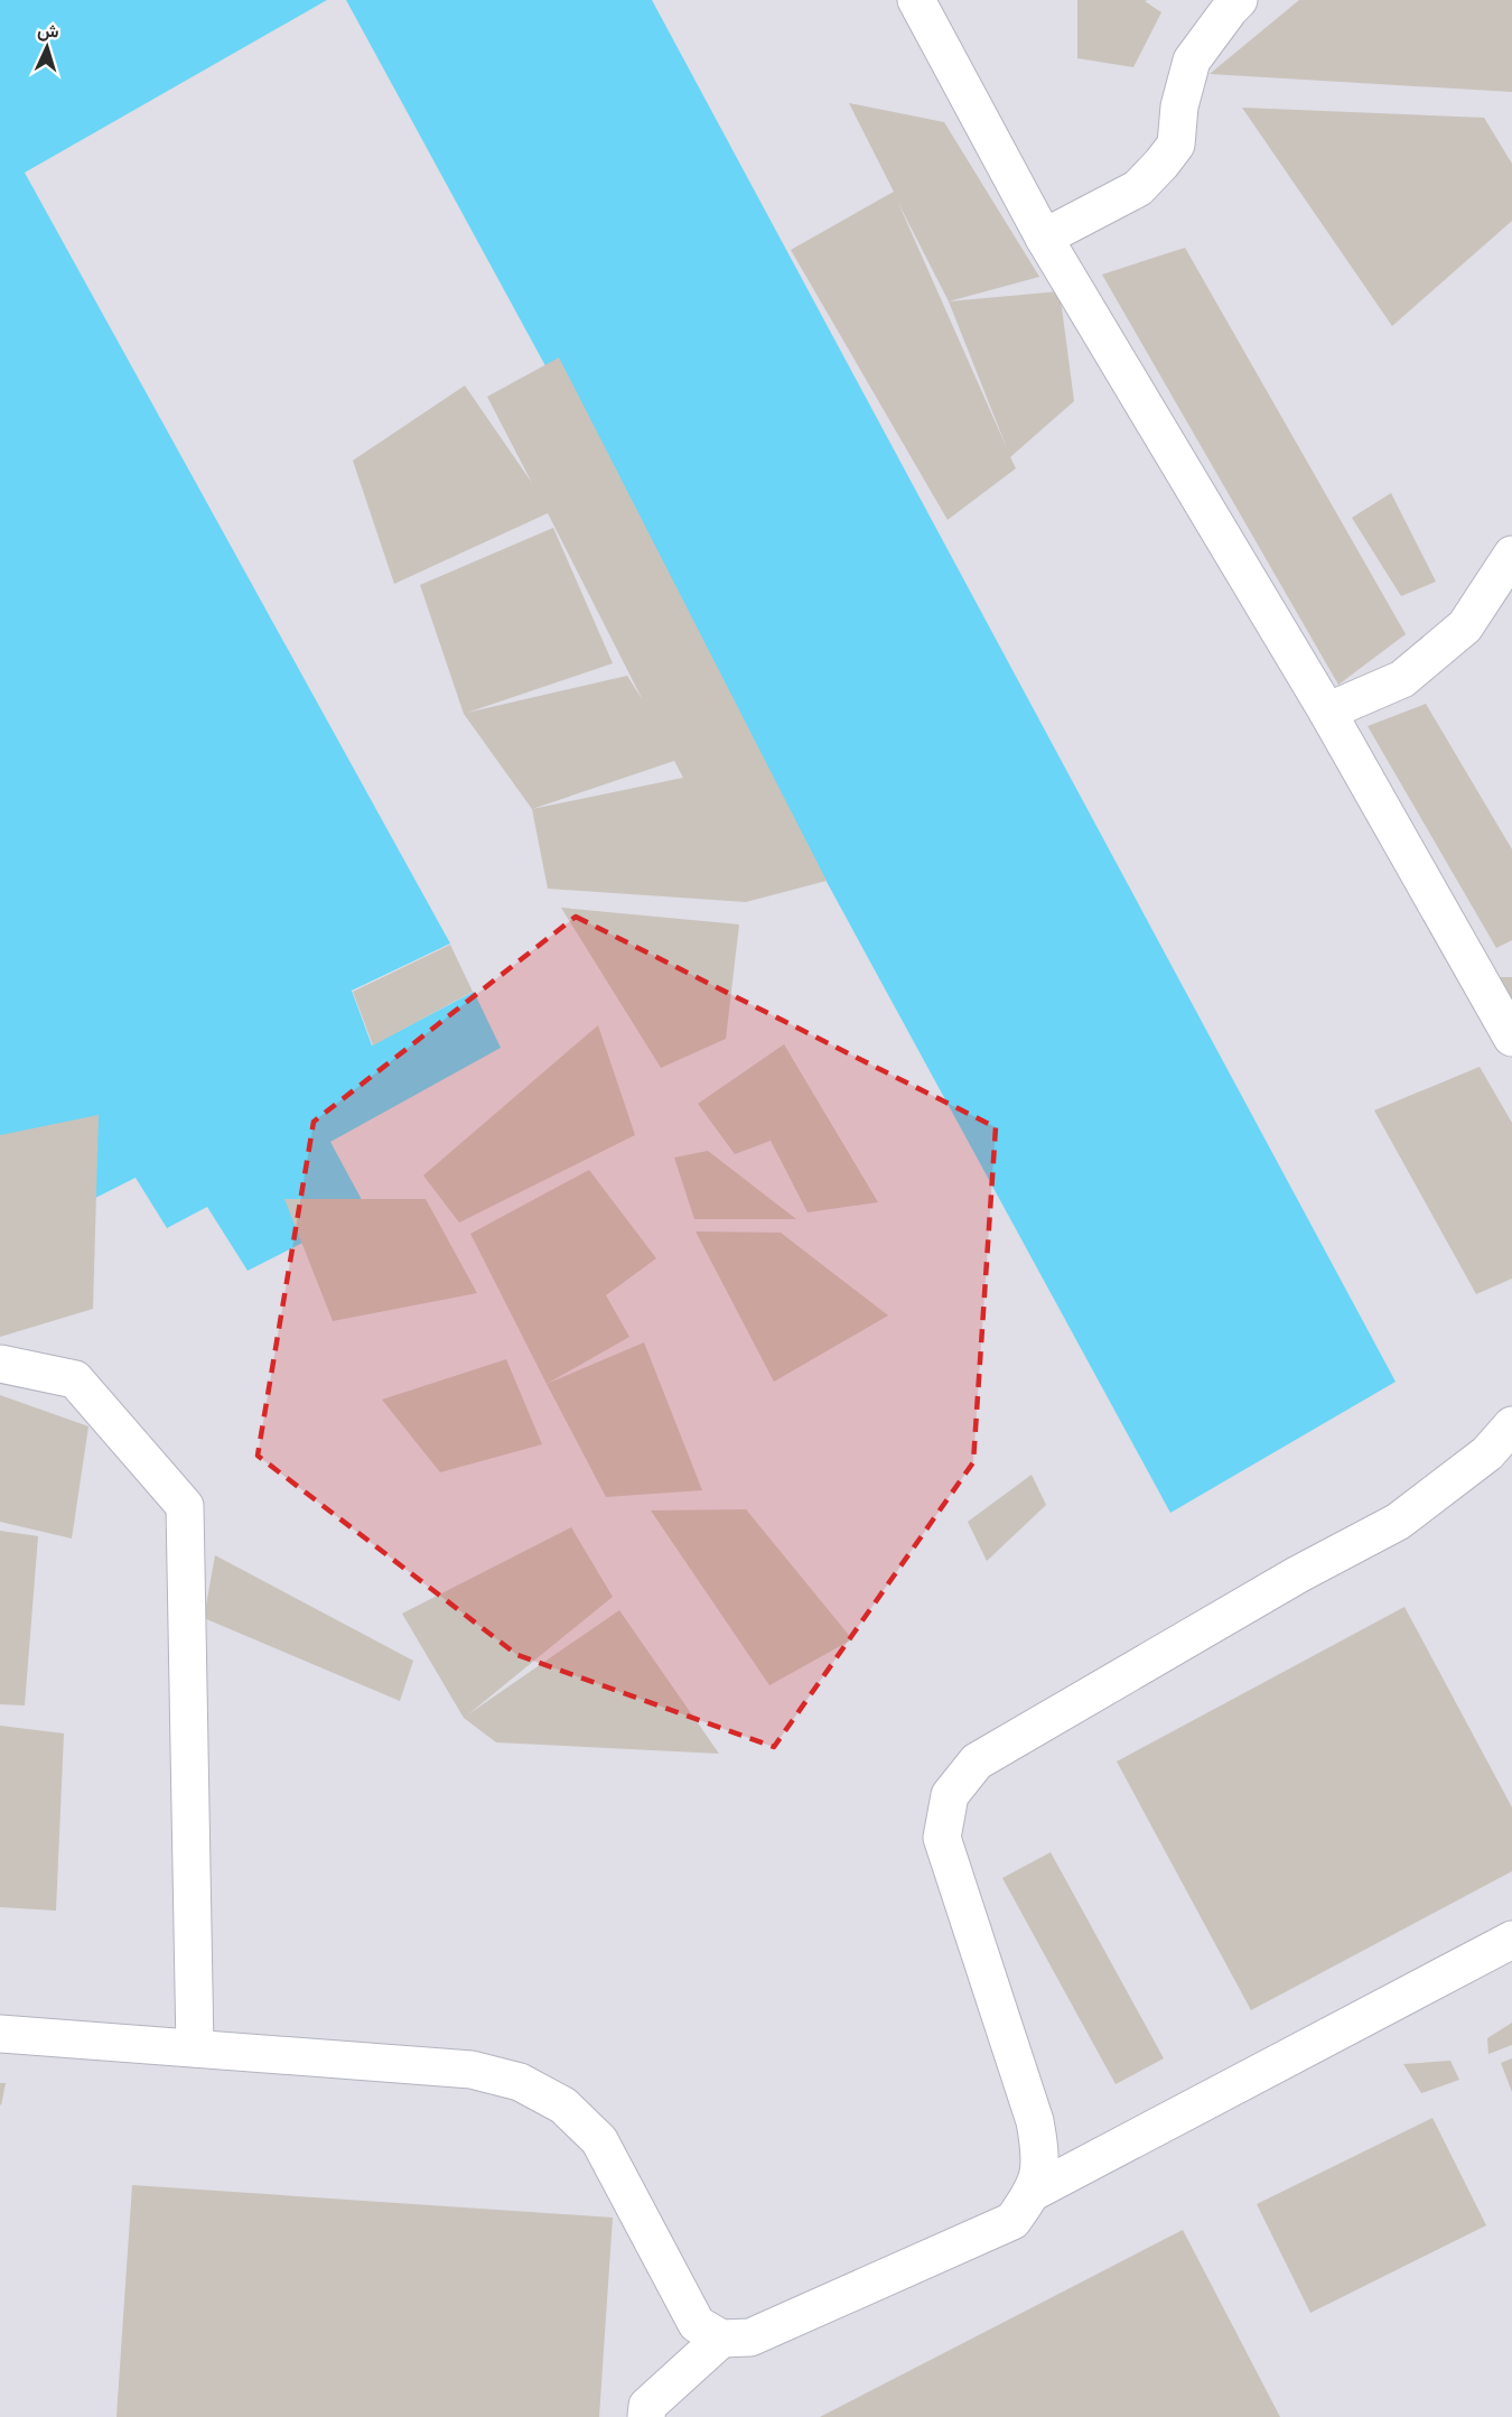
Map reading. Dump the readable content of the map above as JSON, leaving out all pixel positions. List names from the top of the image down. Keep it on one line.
{"north":"top"}
